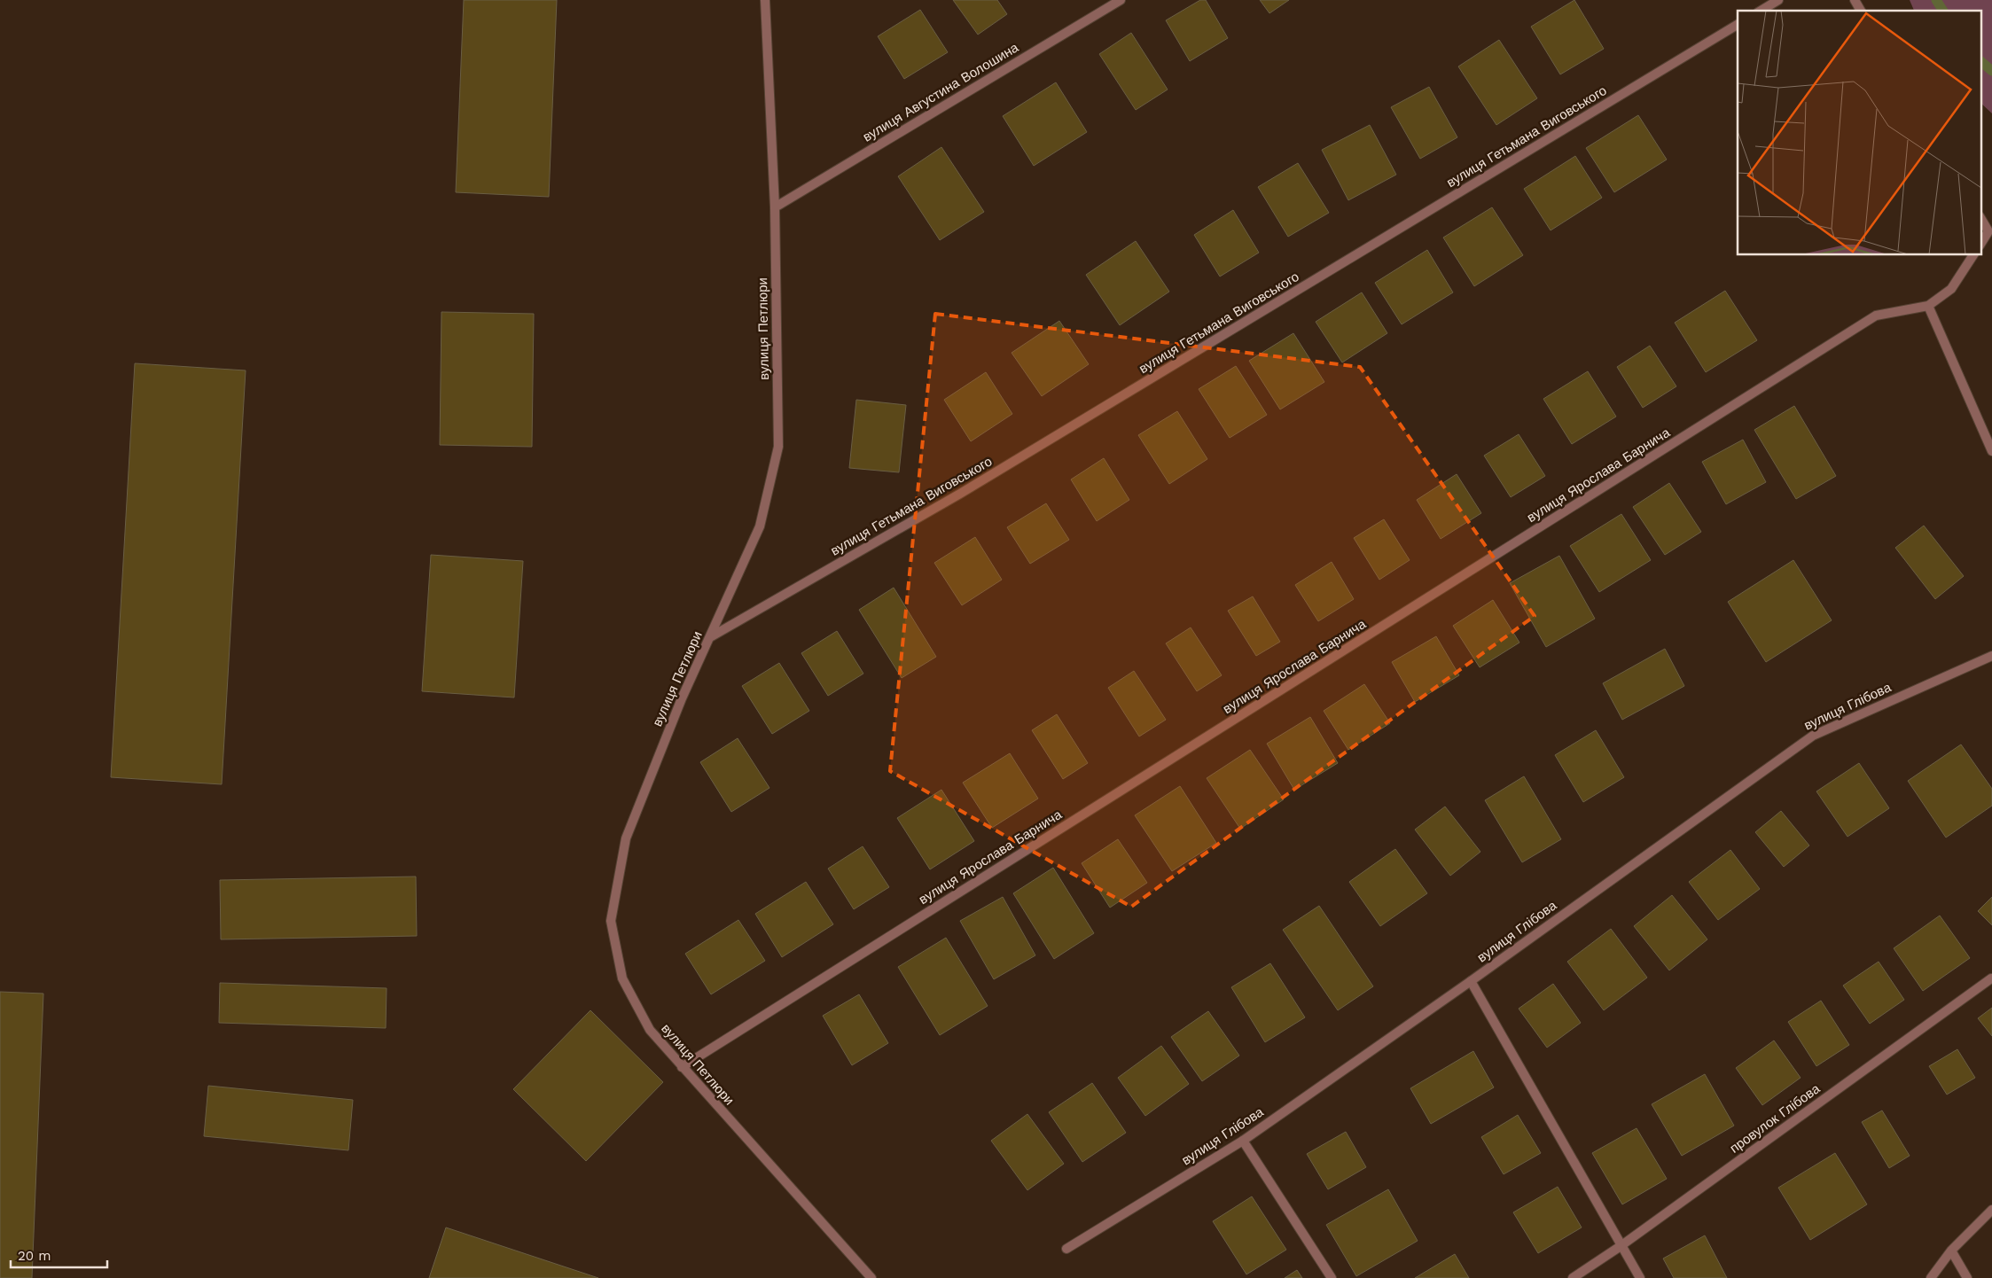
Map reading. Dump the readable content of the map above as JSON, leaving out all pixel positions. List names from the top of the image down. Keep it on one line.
{"streets":{"street":["вулиця Августина Волошина","вулиця Гетьмана Виговського","вулиця Петлюри","вулиця Ярослава Барнича","вулиця Глібова","провулок Глібова"]},"crossings":[["вулиця Августина Волошина","вулиця Петлюри"],["вулиця Гетьмана Виговського","вулиця Петлюри"],["вулиця Петлюри","вулиця Ярослава Барнича"]],"scale_bar":"20 m"}
